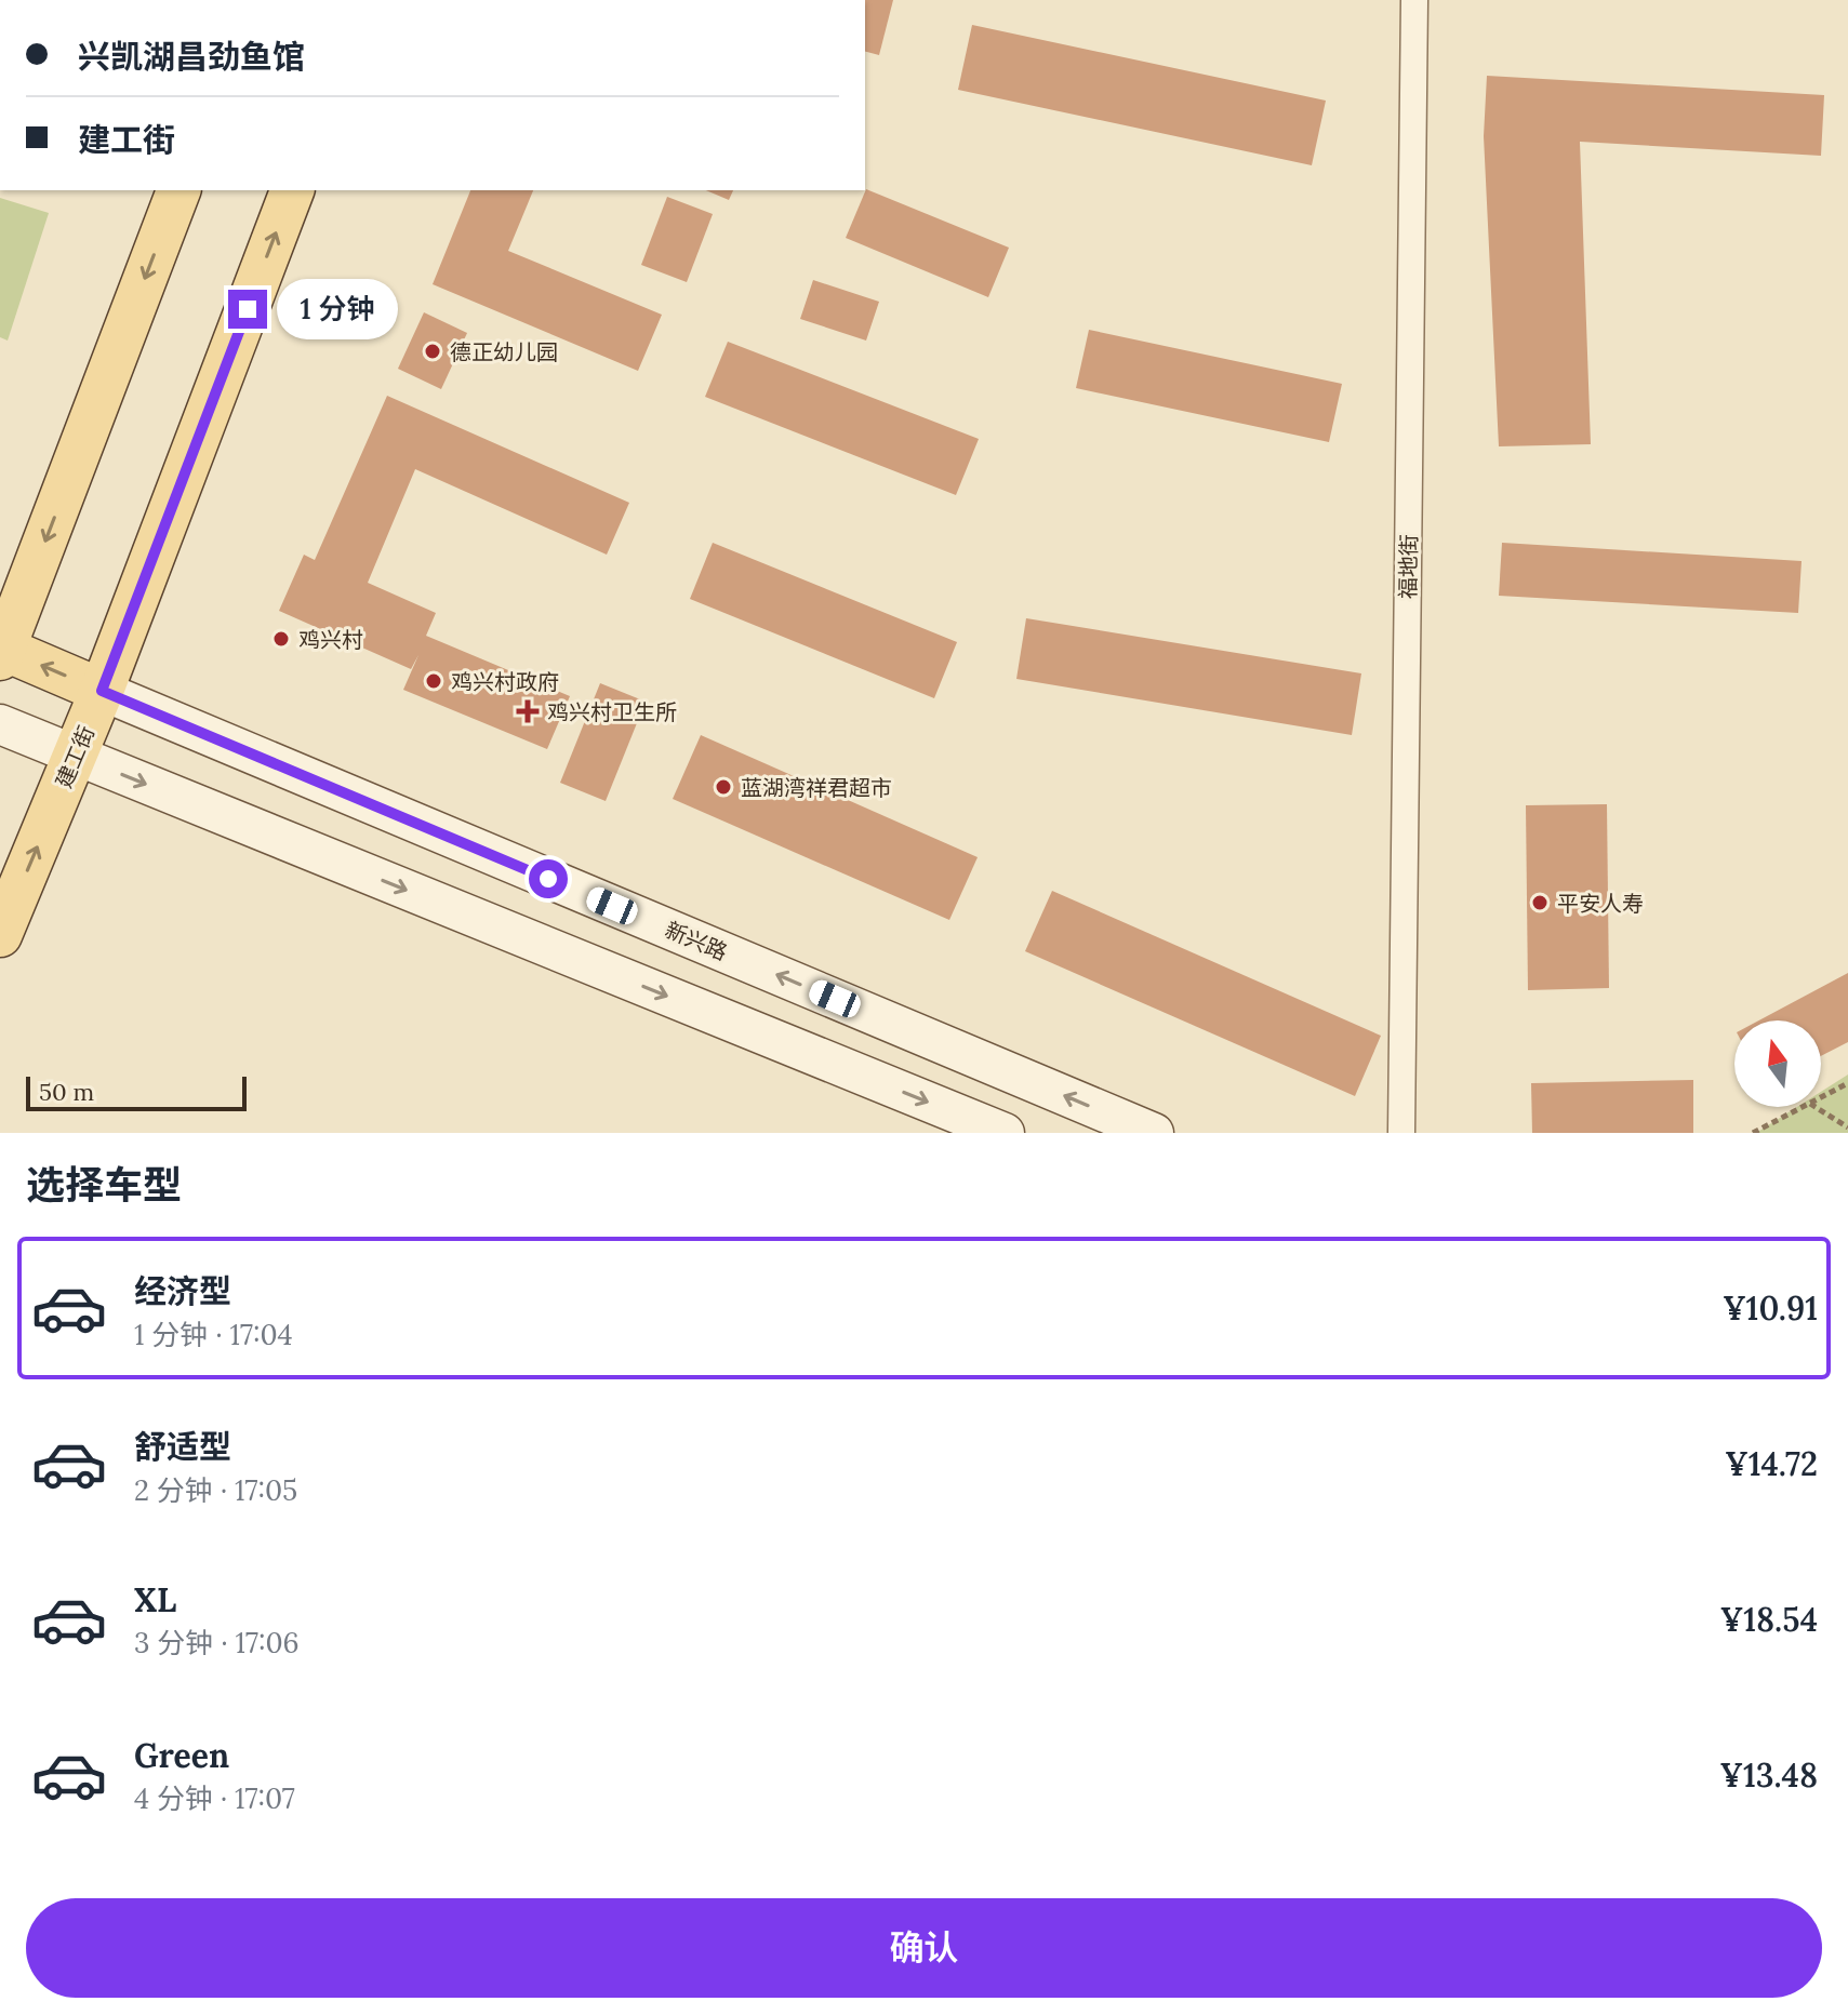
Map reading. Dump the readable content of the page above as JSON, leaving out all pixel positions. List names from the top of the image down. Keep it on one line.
{"streets":{"main road":["建工街","新兴路"],"street":["福地街"]},"crossings":[["建工街","新兴路"]],"places":{"other":["德正幼儿园","鸡兴村","鸡兴村政府","蓝湖湾祥君超市","平安人寿"],"health":["鸡兴村卫生所"]},"scale_bar":"50 m","north":"top","page":{"banner":["兴凯湖昌劲鱼馆","建工街"],"bubble":"1 分钟","scale":"50 m","heading":"选择车型","list":[{"name":"经济型","note":"1 分钟 · 17:04","value":"¥10.91"},{"name":"舒适型","note":"2 分钟 · 17:05","value":"¥14.72"},{"name":"XL","note":"3 分钟 · 17:06","value":"¥18.54"},{"name":"Green","note":"4 分钟 · 17:07","value":"¥13.48"}],"buttons":"确认"}}
